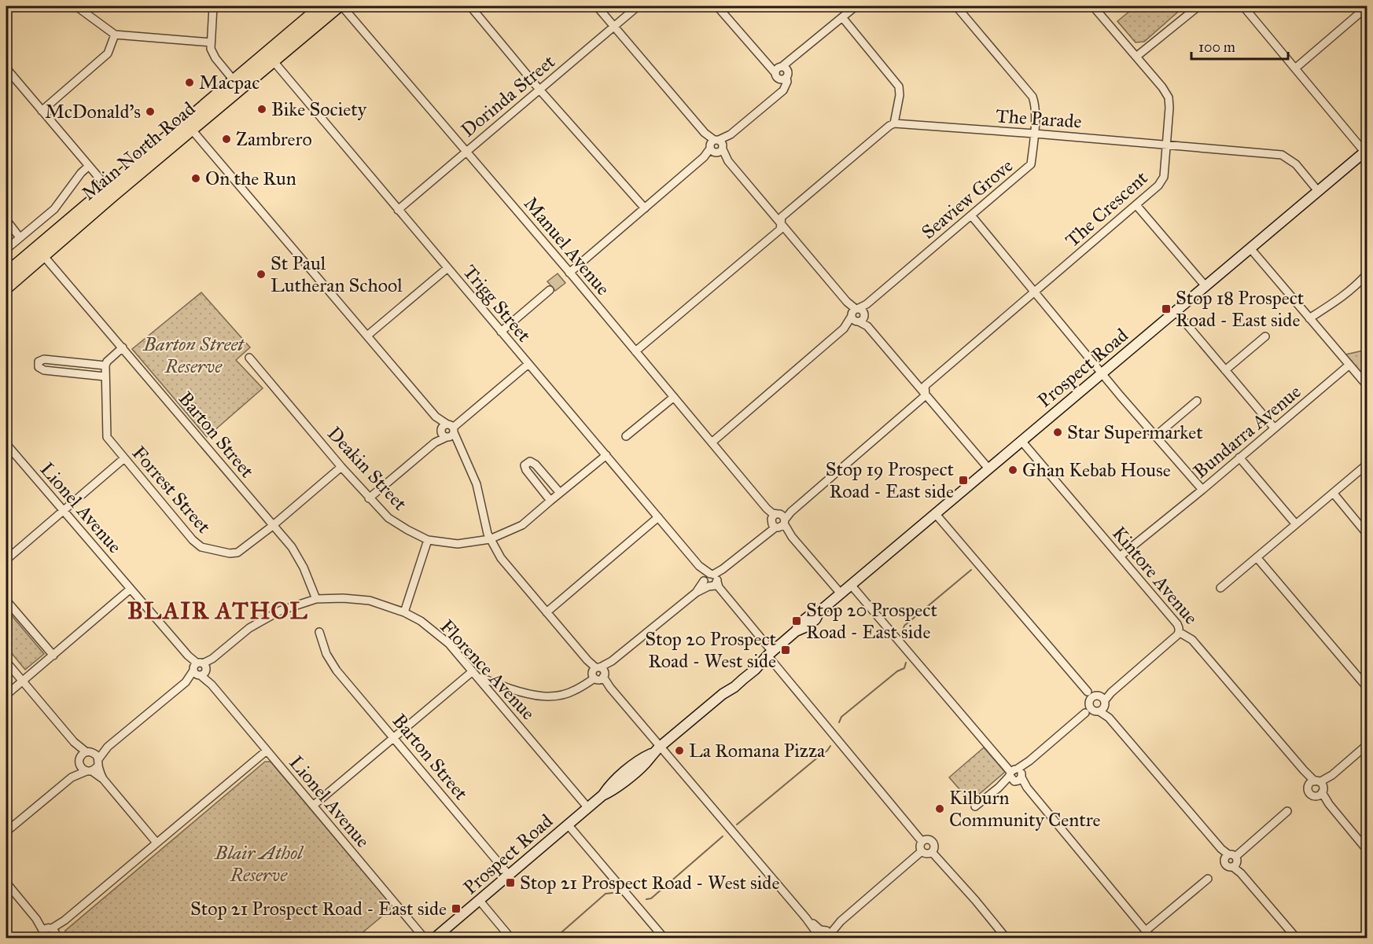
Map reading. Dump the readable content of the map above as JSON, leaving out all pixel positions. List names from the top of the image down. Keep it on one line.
{"streets":{"highway":["Main North Road"],"main road":["Prospect Road"],"street":["Dorinda Street","The Parade","Seaview Grove","The Crescent","Manuel Avenue","Trigg Street","Bundarra Avenue","Barton Street","Deakin Street","Forrest Street","Lionel Avenue","Kintore Avenue","Florence Avenue"]},"crossings":[["Dorinda Street","Manuel Avenue"],["Dorinda Street","Trigg Street"],["The Parade","Seaview Grove"],["The Parade","The Crescent"],["The Parade","Prospect Road"],["Main North Road","Trigg Street"],["Main North Road","Barton Street"],["Seaview Grove","Manuel Avenue"],["Manuel Avenue","Prospect Road"],["Trigg Street","Prospect Road"],["Trigg Street","Deakin Street"],["Prospect Road","Barton Street"],["Prospect Road","Kintore Avenue"],["Prospect Road","Florence Avenue"],["Bundarra Avenue","Kintore Avenue"],["Barton Street","Forrest Street"],["Barton Street","Florence Avenue"],["Deakin Street","Forrest Street"],["Lionel Avenue","Florence Avenue"]],"districts":["BLAIR ATHOL"],"parks":["Barton Street Reserve","Blair Athol Reserve"],"places":{"other":["Macpac","Bike Society","McDonald's","Zambrero","On the Run","St Paul Lutheran School","Star Supermarket","Ghan Kebab House","La Romana Pizza","Kilburn Community Centre"],"transit":["Stop 18 Prospect Road - East side","Stop 19 Prospect Road - East side","Stop 20 Prospect Road - East side","Stop 20 Prospect Road - West side","Stop 21 Prospect Road - West side","Stop 21 Prospect Road - East side"]},"scale_bar":"100 m"}
